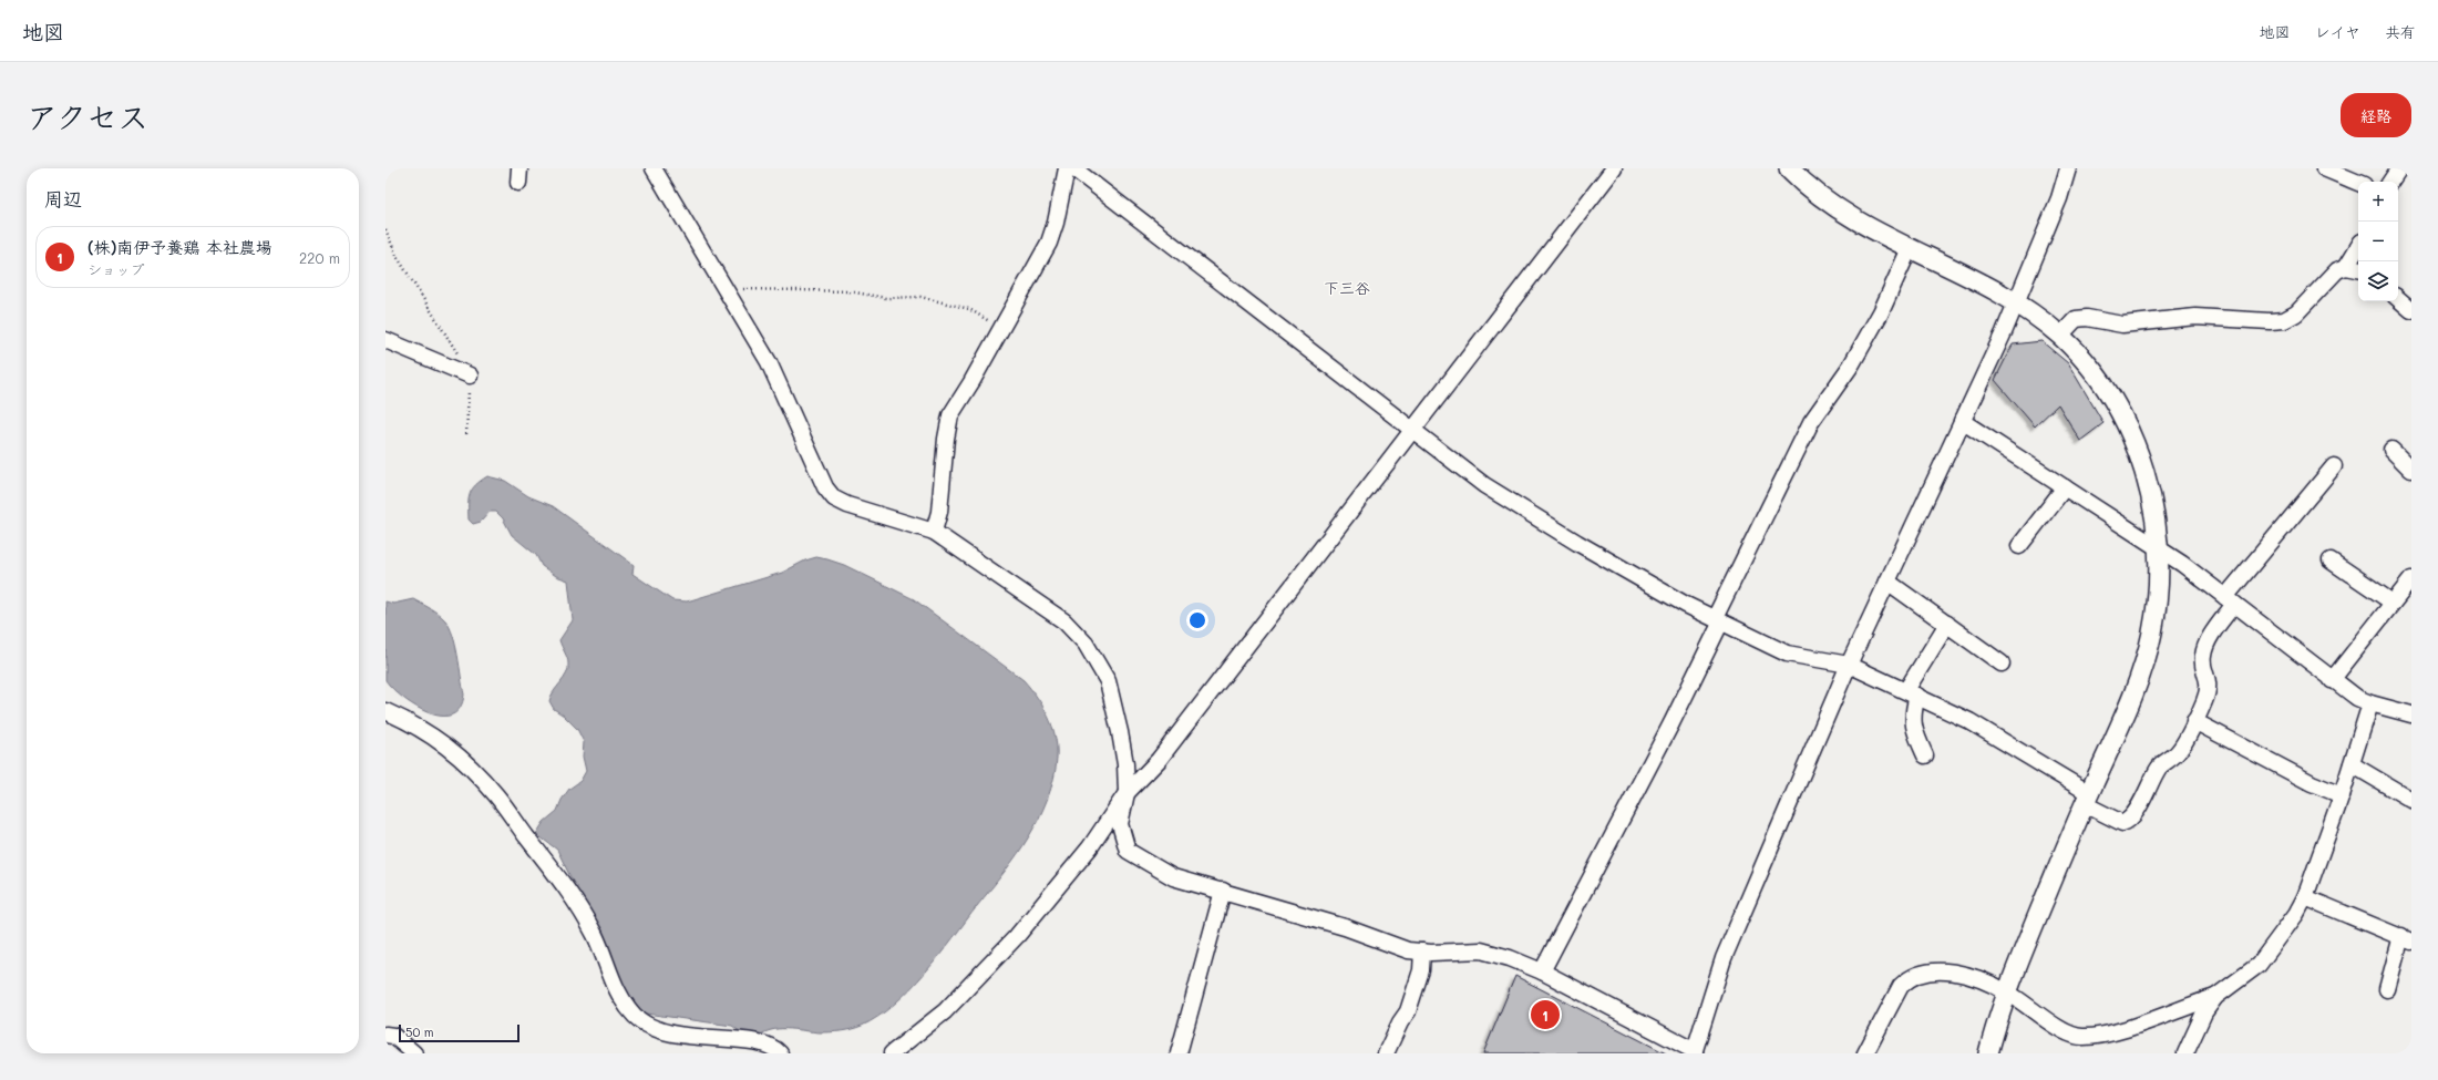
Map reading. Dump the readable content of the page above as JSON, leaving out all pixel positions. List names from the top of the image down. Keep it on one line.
{"districts":["下三谷"],"scale_bar":"50 m","page":{"header":"地図","nav":["地図","レイヤ","共有"],"title":"アクセス","buttons":"経路","heading":"周辺","map_buttons":["+","−"],"list":[{"mark":"1","name":"(株)南伊予養鶏 本社農場","note":"ショップ","value":"220 m"}],"pins":"1","scale":"50 m"}}
